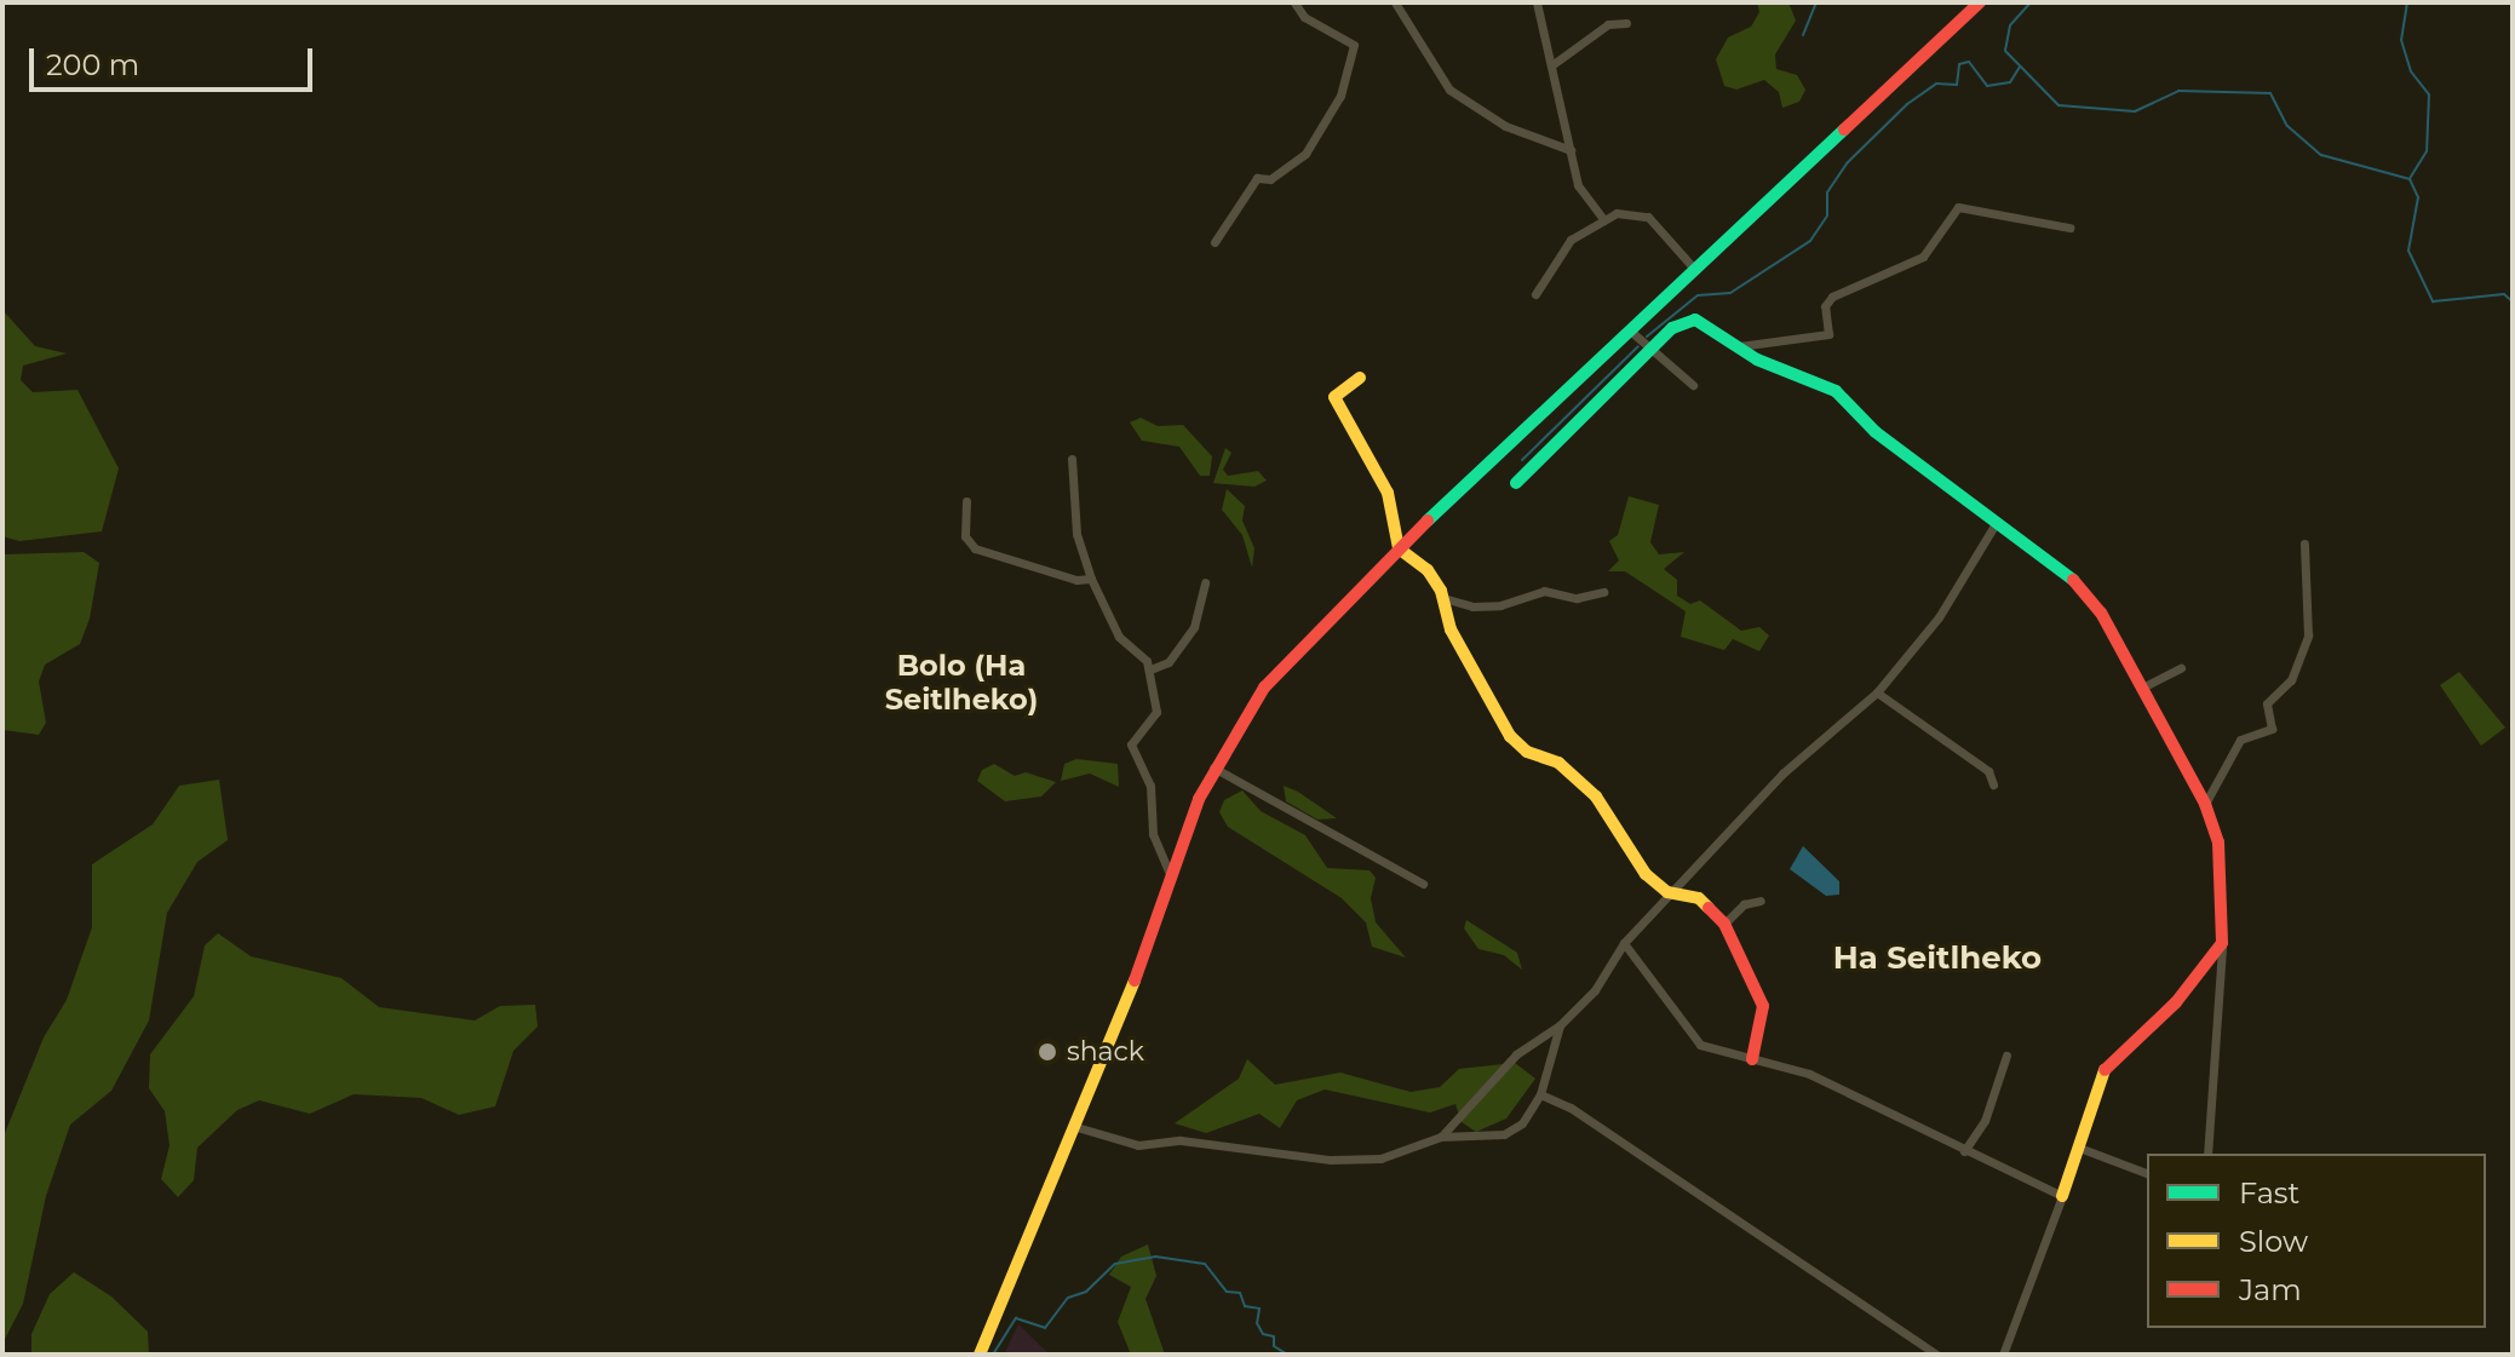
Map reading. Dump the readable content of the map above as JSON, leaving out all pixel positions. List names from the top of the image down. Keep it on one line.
{"districts":["Bolo (Ha Seitlheko)","Ha Seitlheko"],"places":["shack"],"legend":["Fast","Slow","Jam"],"scale_bar":"200 m"}
